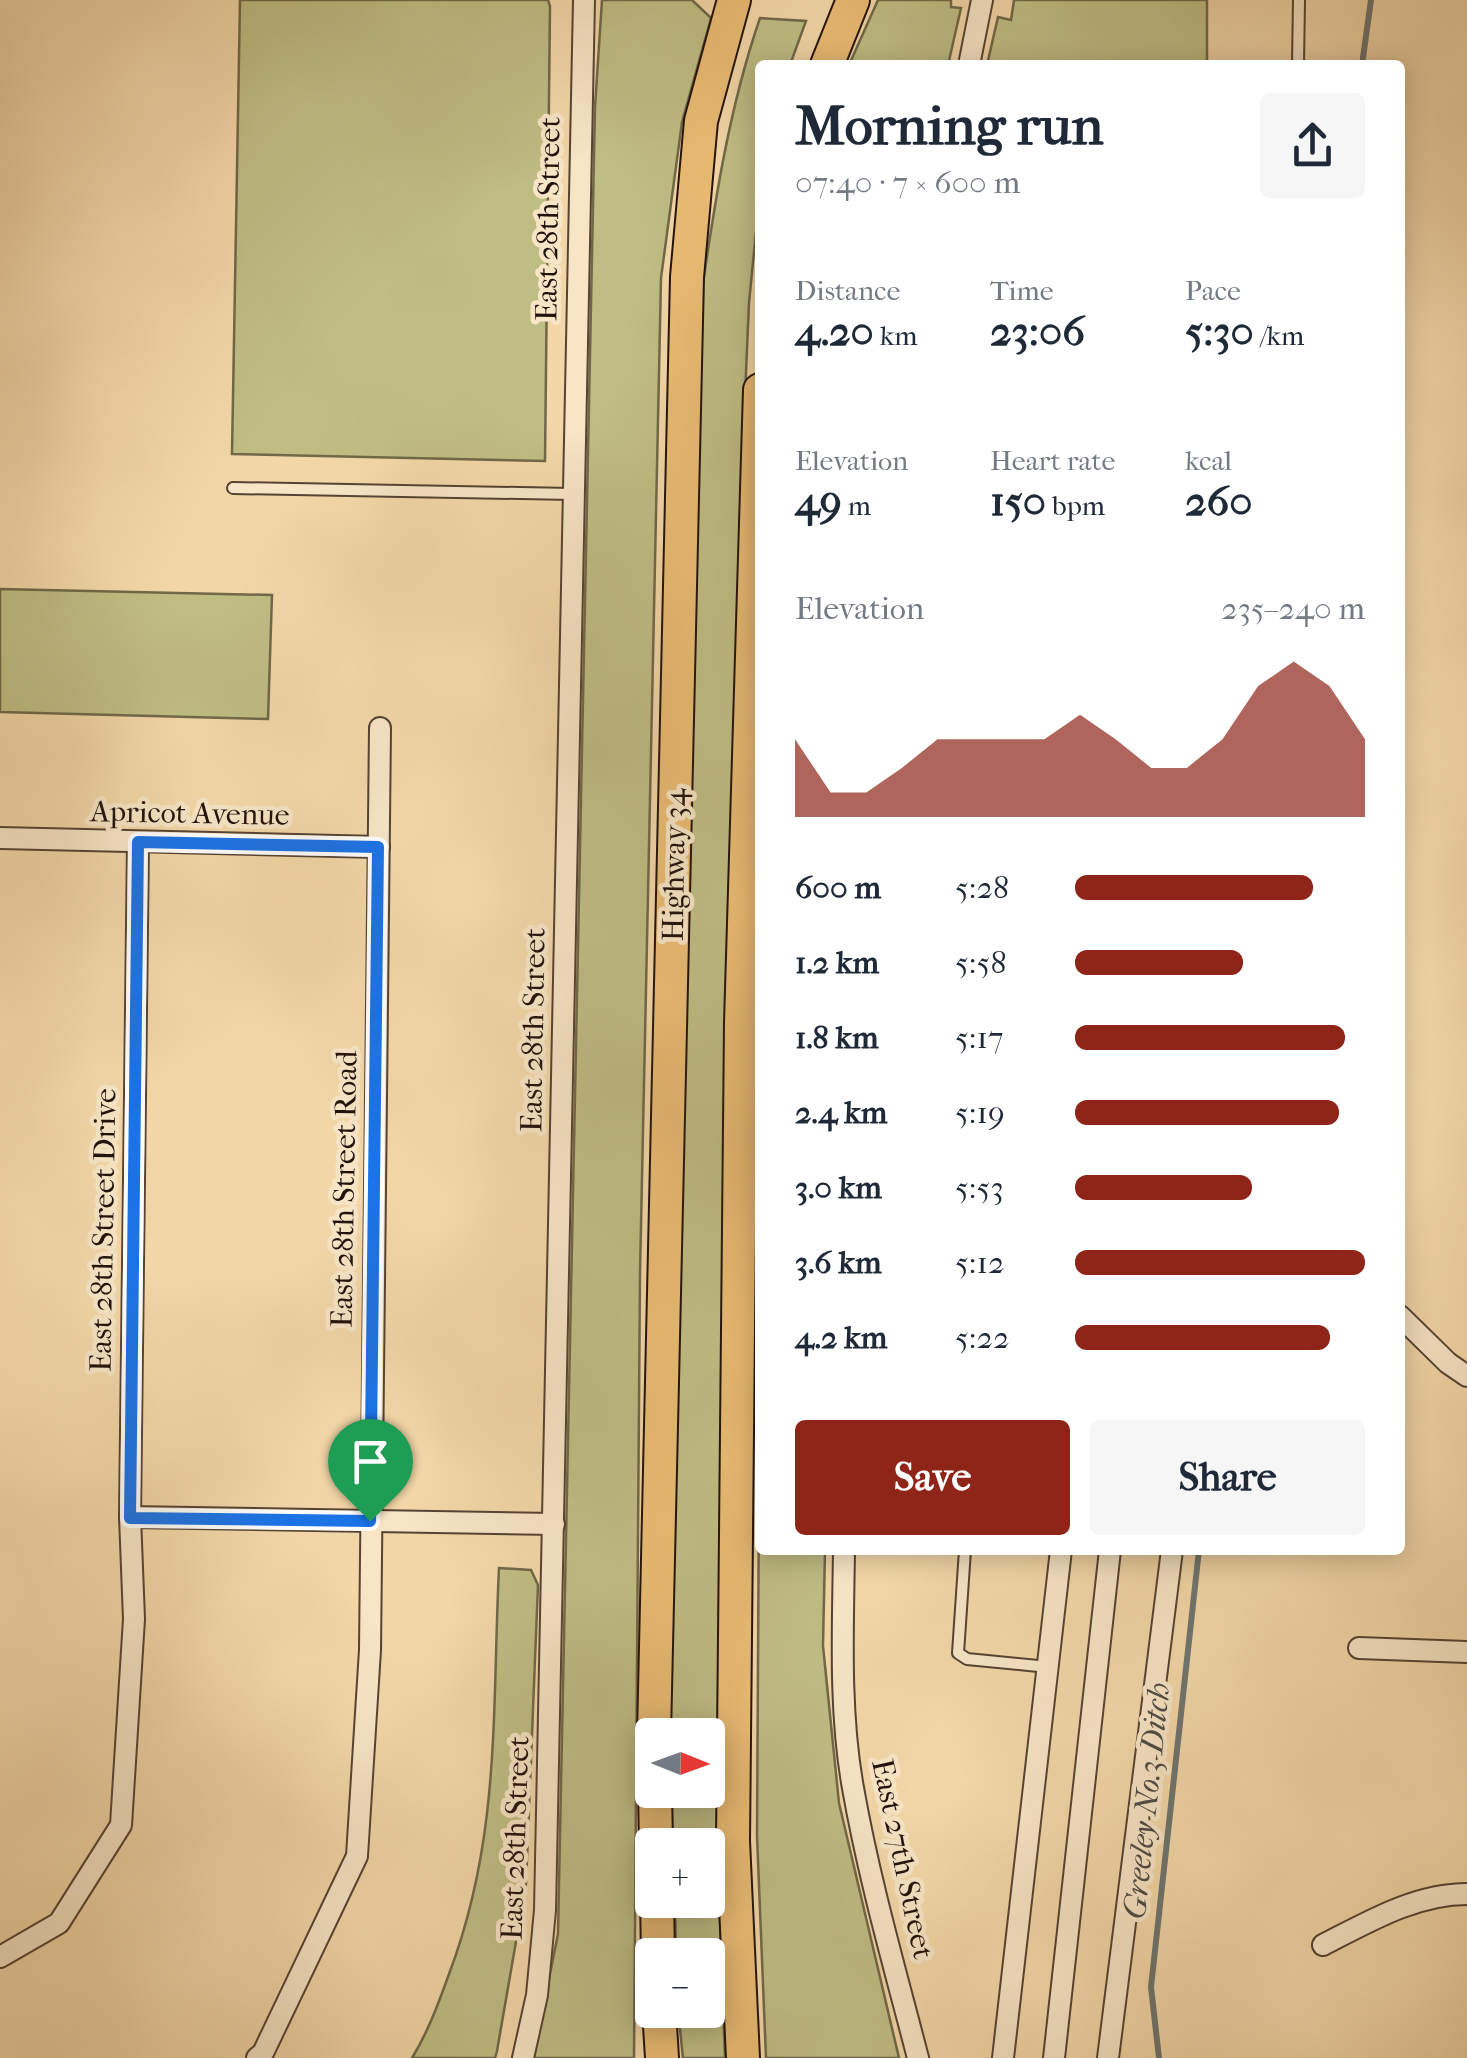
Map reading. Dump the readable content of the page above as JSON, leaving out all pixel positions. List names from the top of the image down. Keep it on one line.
{"streets":{"highway":["Highway 34"],"street":["East 28th Street","Apricot Avenue","East 28th Street Road","East 28th Street Drive","East 27th Street"]},"crossings":[["Apricot Avenue","East 28th Street Road"],["Apricot Avenue","East 28th Street Drive"]],"water":["Greeley No.3 Ditch"],"north":"right","page":{"heading":["Morning run","07:40 · 7 × 600 m"],"stats":[["Distance","4.20 km"],["Time","23:06"],["Pace","5:30 /km"],["Elevation","49 m"],["Heart rate","150 bpm"],["kcal","260"]],"chart":["Elevation","235–240 m"],"list":[{"name":"600 m","note":"5:28"},{"name":"1.2 km","note":"5:58"},{"name":"1.8 km","note":"5:17"},{"name":"2.4 km","note":"5:19"},{"name":"3.0 km","note":"5:53"},{"name":"3.6 km","note":"5:12"},{"name":"4.2 km","note":"5:22"}],"buttons":["Save","Share"],"map_buttons":["+","−"]}}
